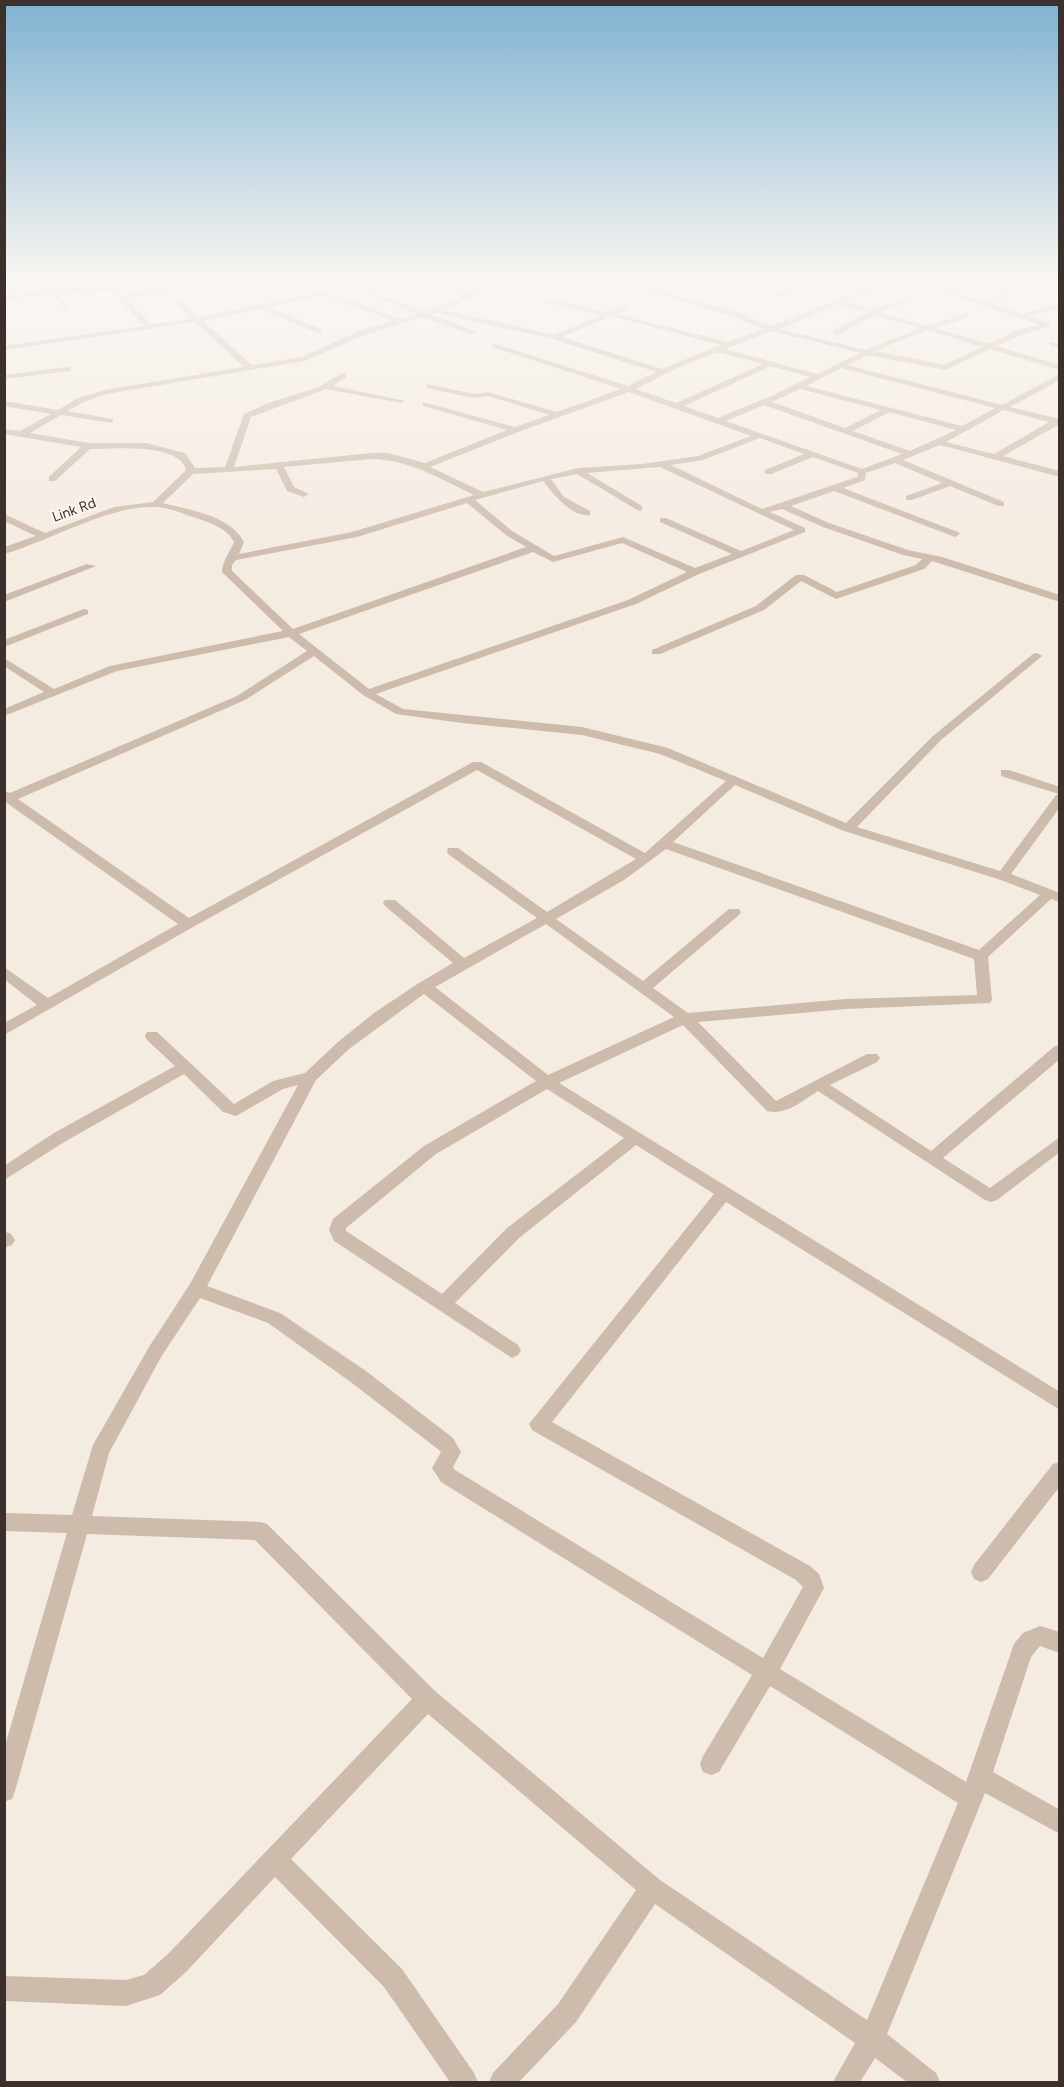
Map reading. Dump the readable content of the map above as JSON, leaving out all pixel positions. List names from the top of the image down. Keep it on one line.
{"streets":{"street":["Link Rd"]}}
